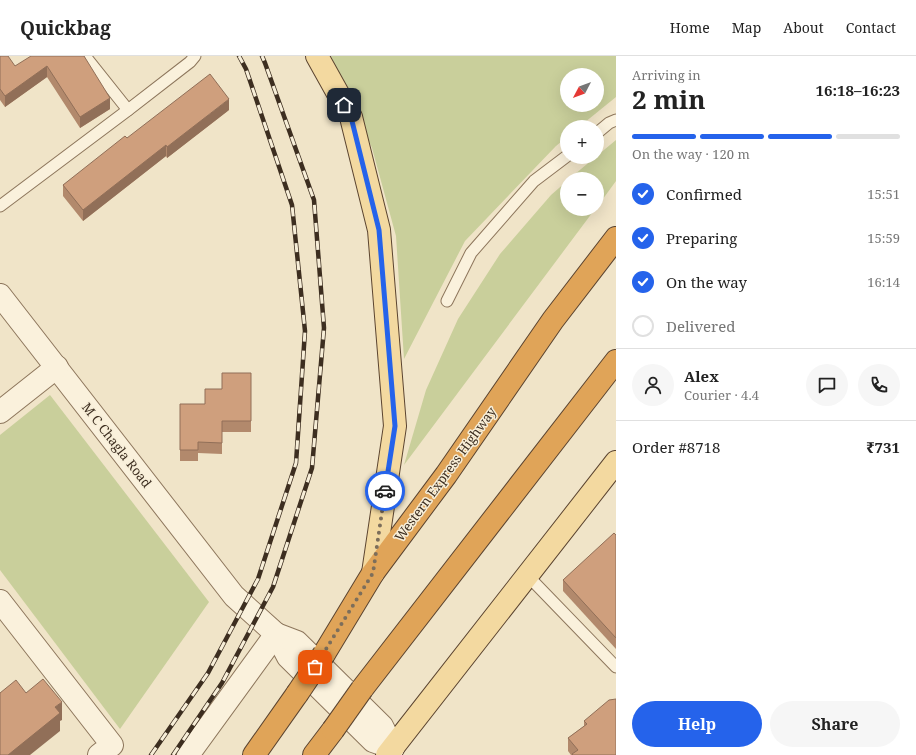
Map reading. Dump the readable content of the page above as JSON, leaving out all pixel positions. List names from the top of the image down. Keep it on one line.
{"streets":{"highway":["Western Express Highway"],"street":["M C Chagla Road"]},"north":"bottom left","page":{"header":"Quickbag","nav":["Home","Map","About","Contact"],"heading":["2 min","Arriving in","16:18–16:23"],"panel":["Alex","Courier · 4.4","Order #8718","₹731"],"map_buttons":["+","−"],"bar":"On the way · 120 m","list":[["Confirmed","15:51"],["Preparing","15:59"],["On the way","16:14"],"Delivered"],"buttons":["Help","Share"]}}
